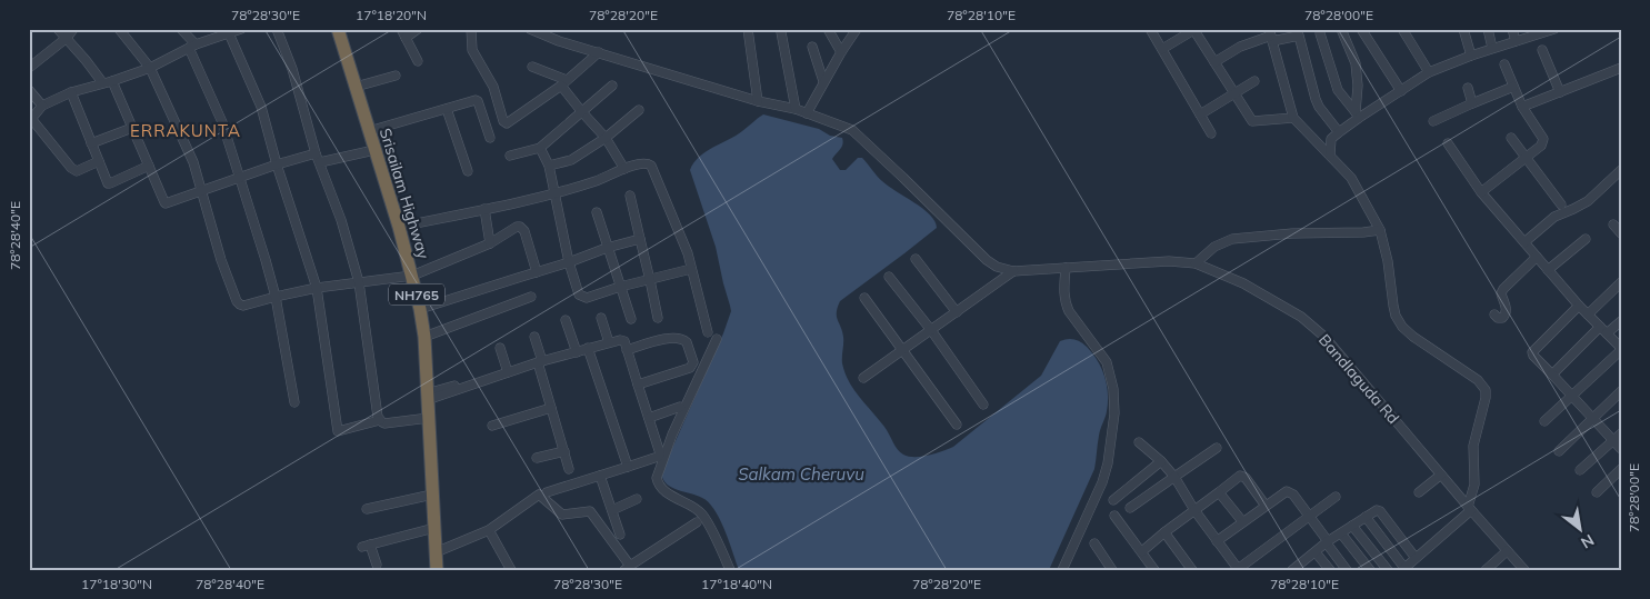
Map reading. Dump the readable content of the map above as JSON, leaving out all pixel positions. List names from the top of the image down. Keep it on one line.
{"streets":{"highway":["Srisailam Highway","NH765"],"street":["Bandlaguda Rd"]},"districts":["ERRAKUNTA"],"water":["Salkam Cheruvu"],"north":"bottom right","coordinates":["78°28'30\"E","17°18'20\"N","78°28'20\"E","78°28'10\"E","78°28'00\"E","78°28'40\"E","17°18'30\"N","17°18'40\"N"]}
